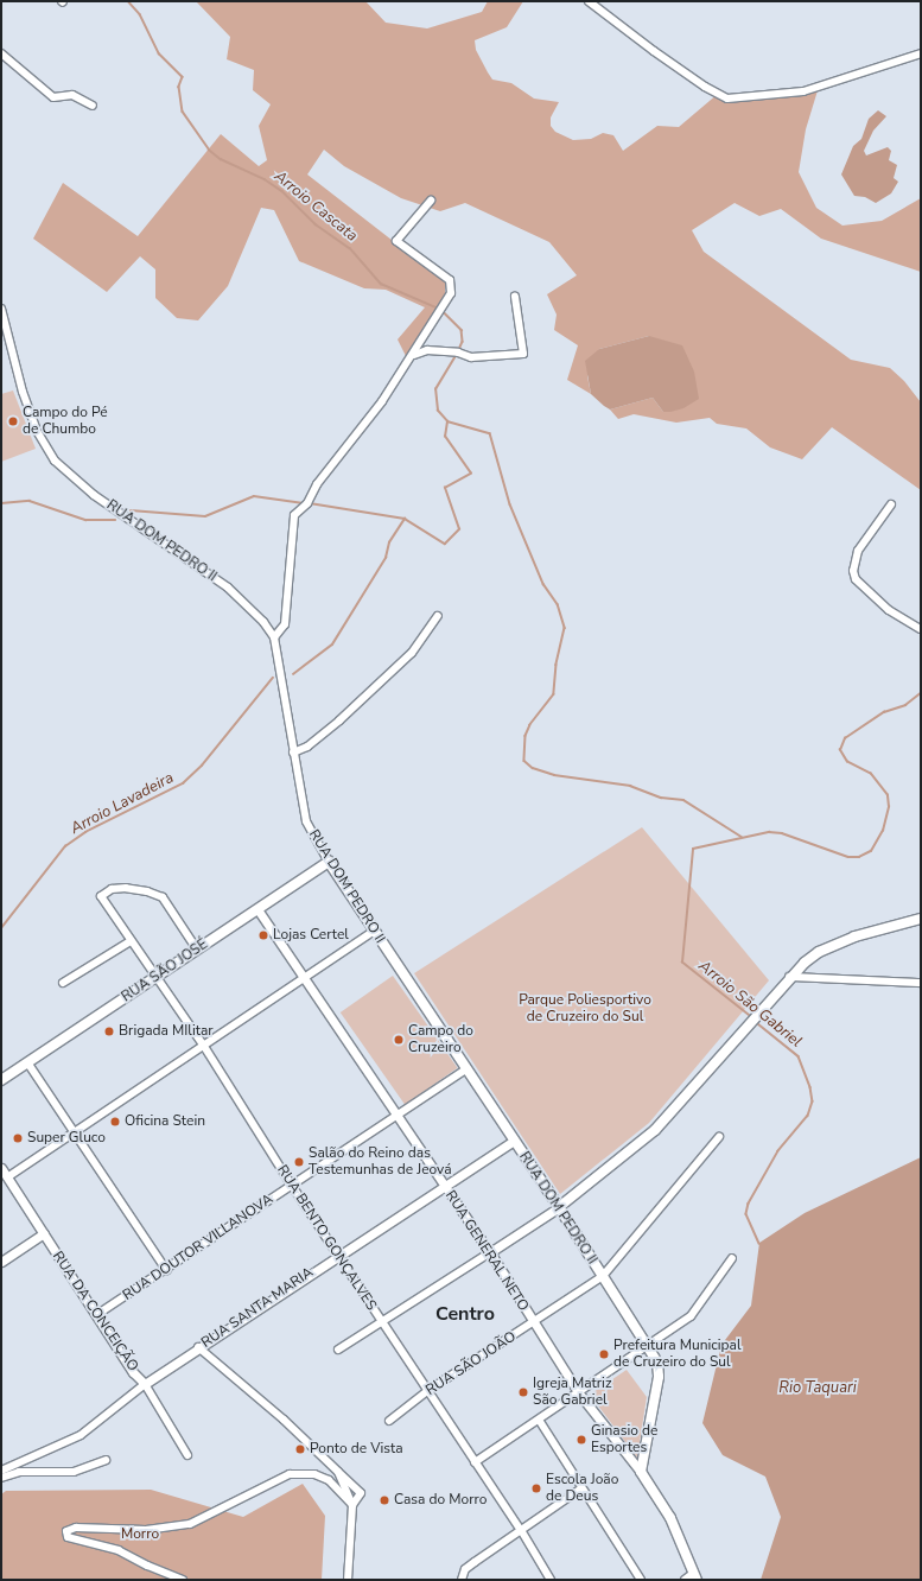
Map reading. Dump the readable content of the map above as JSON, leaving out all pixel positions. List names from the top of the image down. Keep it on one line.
{"streets":{"main road":["RUA DOM PEDRO II","RUA SÃO JOSÉ"],"street":["RUA BENTO GONÇALVES","RUA DOUTOR VILLANOVA","RUA GENERAL NETO","RUA SANTA MARIA","RUA DA CONCEIÇÃO","RUA SÃO JOÃO"]},"crossings":[["RUA DOM PEDRO II","RUA SÃO JOSÉ"],["RUA DOM PEDRO II","RUA DOUTOR VILLANOVA"],["RUA DOM PEDRO II","RUA GENERAL NETO"],["RUA DOM PEDRO II","RUA SANTA MARIA"],["RUA DOM PEDRO II","RUA SÃO JOÃO"],["RUA SÃO JOSÉ","RUA BENTO GONÇALVES"],["RUA SÃO JOSÉ","RUA GENERAL NETO"],["RUA BENTO GONÇALVES","RUA DOUTOR VILLANOVA"],["RUA BENTO GONÇALVES","RUA SANTA MARIA"],["RUA BENTO GONÇALVES","RUA SÃO JOÃO"],["RUA DOUTOR VILLANOVA","RUA GENERAL NETO"],["RUA DOUTOR VILLANOVA","RUA DA CONCEIÇÃO"],["RUA GENERAL NETO","RUA SANTA MARIA"],["RUA GENERAL NETO","RUA SÃO JOÃO"],["RUA SANTA MARIA","RUA DA CONCEIÇÃO"]],"districts":["Centro"],"water":["Arroio Cascata","Arroio Lavadeira","Arroio São Gabriel","Rio Taquari"],"parks":["Parque Poliesportivo de Cruzeiro do Sul","Morro"],"places":["Campo do Pé de Chumbo","Lojas Certel","Brigada MIlitar","Campo do Cruzeiro","Oficina Stein","Super Gluco","Salão do Reino das Testemunhas de Jeová","Prefeitura Municipal de Cruzeiro do Sul","Igreja Matriz São Gabriel","Ginasio de Esportes","Ponto de Vista","Escola João de Deus","Casa do Morro"]}
